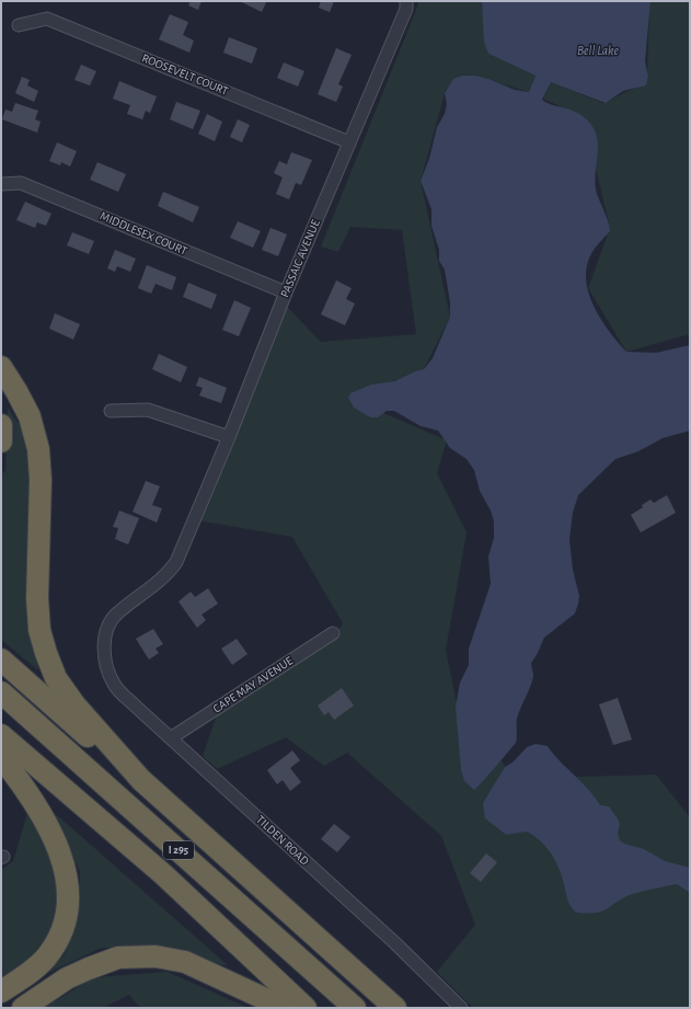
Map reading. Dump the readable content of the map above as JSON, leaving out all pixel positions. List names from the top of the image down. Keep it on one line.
{"streets":{"highway":["I 295"],"street":["ROOSEVELT COURT","MIDDLESEX COURT","PASSAIC AVENUE","CAPE MAY AVENUE","TILDEN ROAD"]},"crossings":[["ROOSEVELT COURT","PASSAIC AVENUE"],["MIDDLESEX COURT","PASSAIC AVENUE"],["PASSAIC AVENUE","TILDEN ROAD"],["CAPE MAY AVENUE","TILDEN ROAD"]],"water":["Bell Lake"]}
